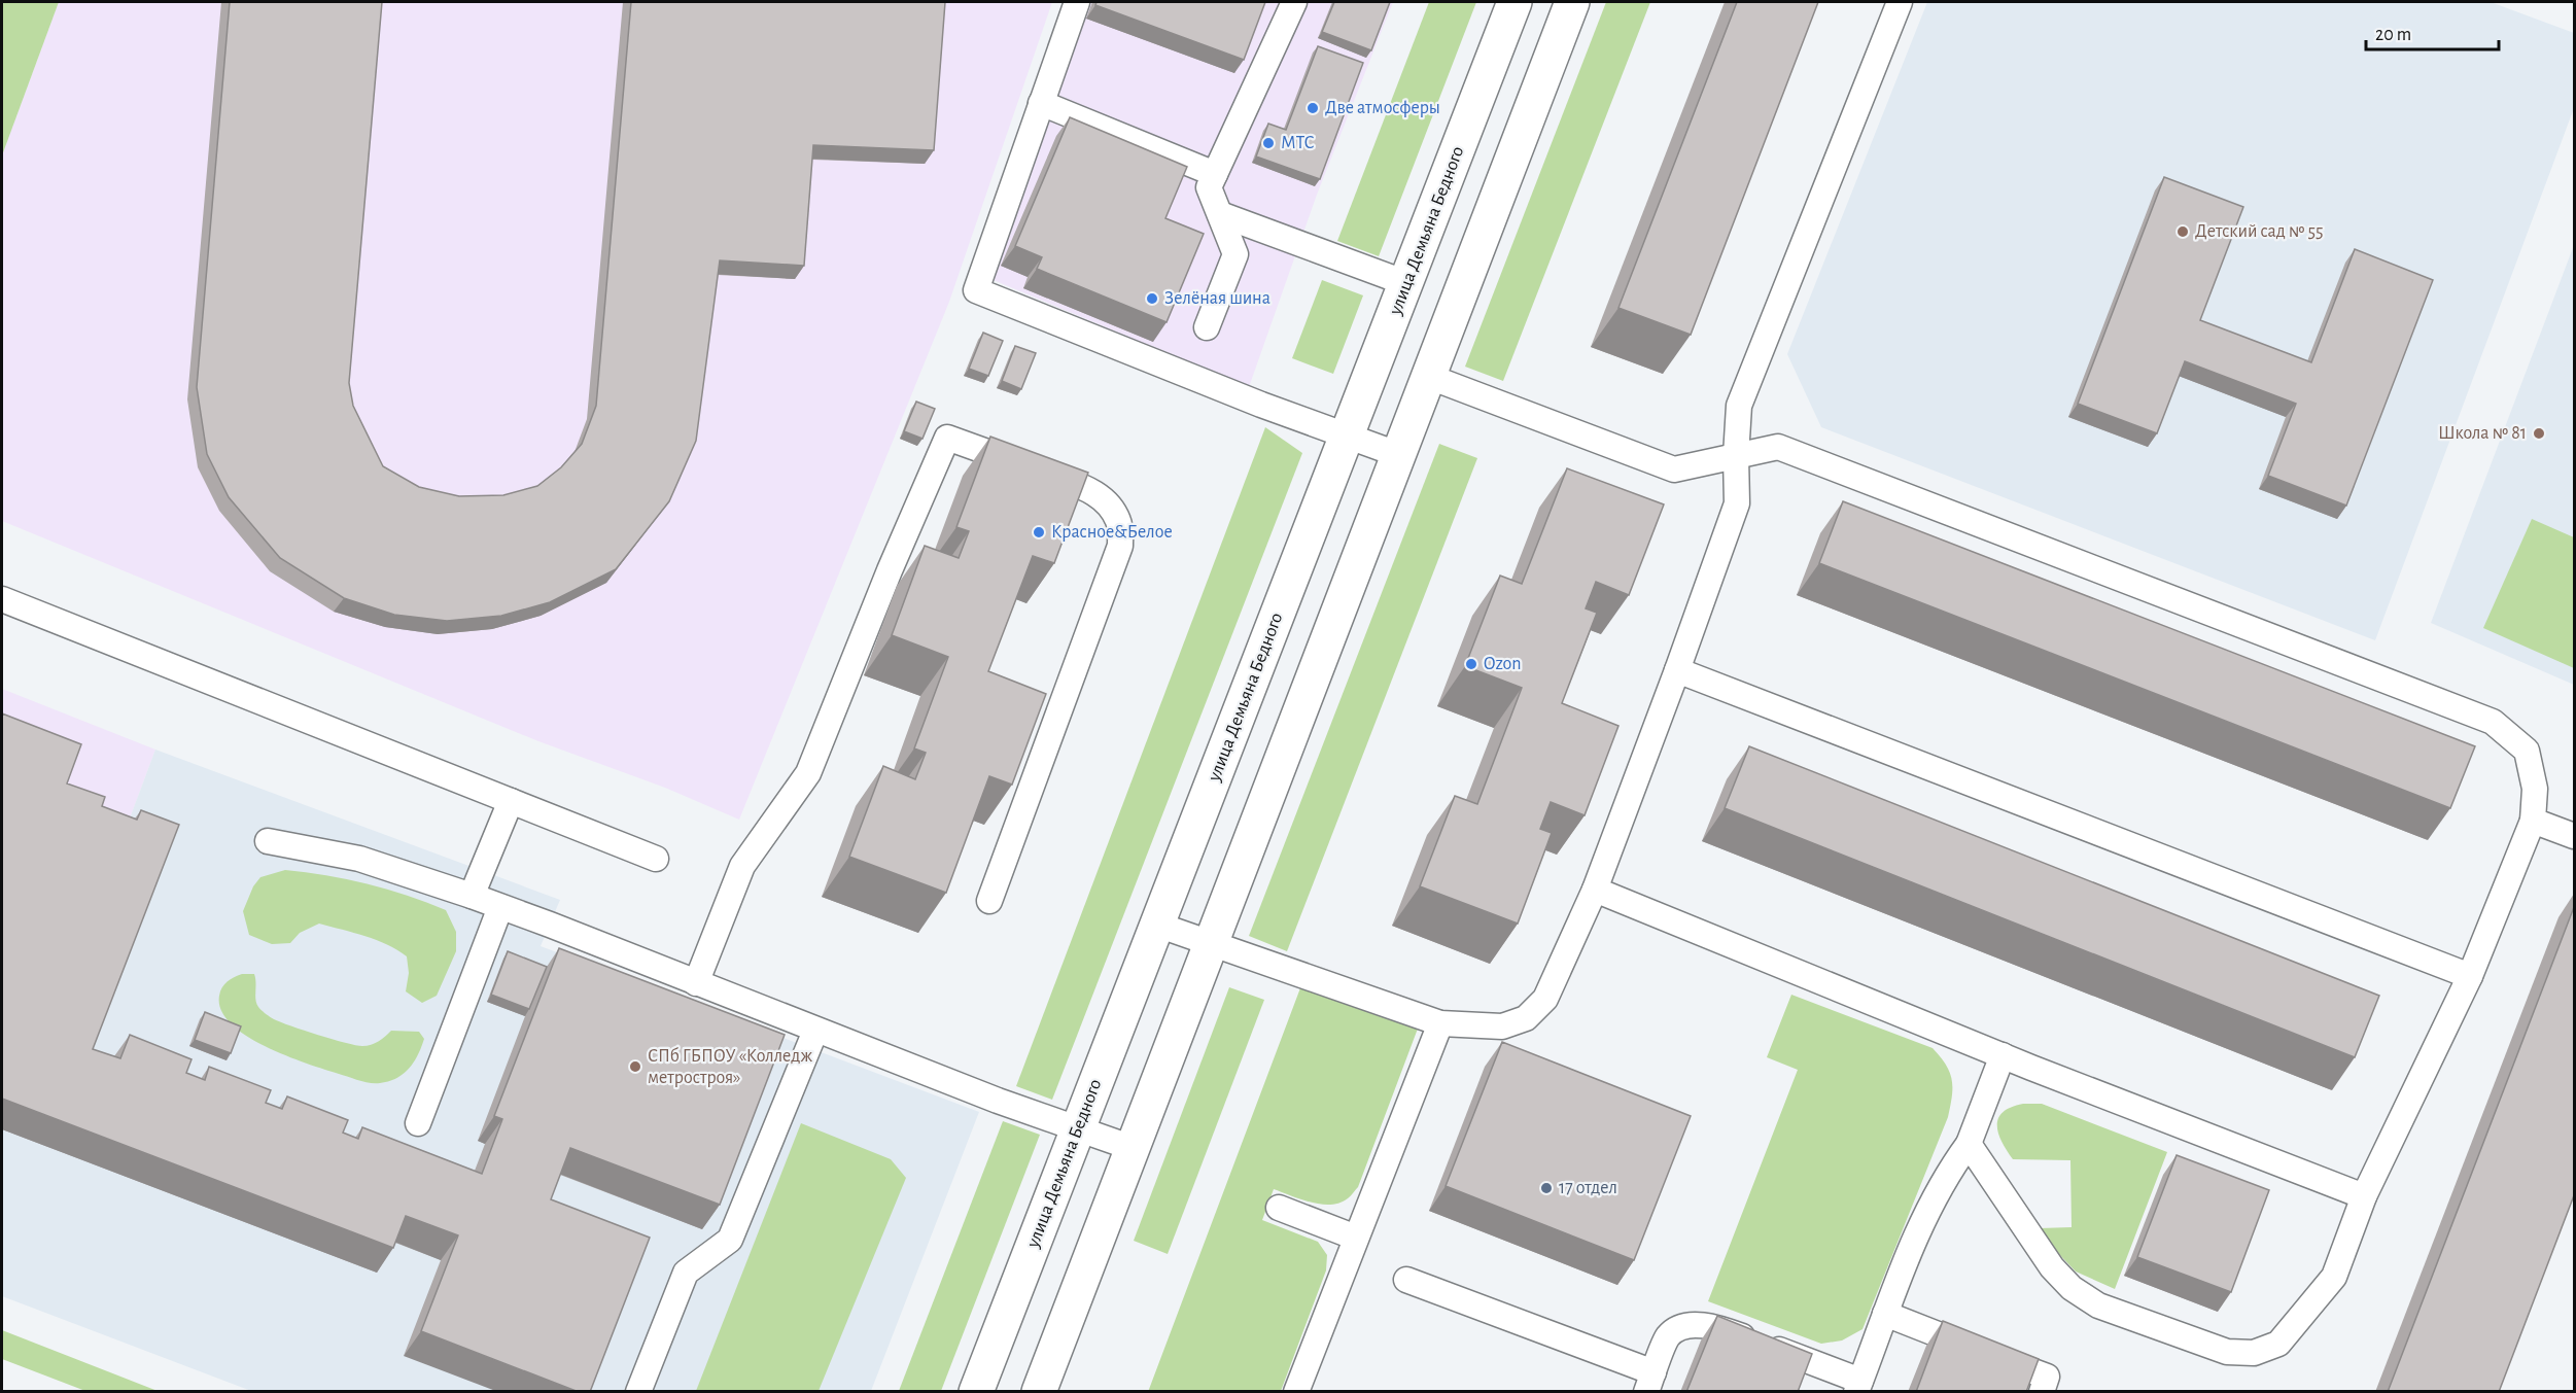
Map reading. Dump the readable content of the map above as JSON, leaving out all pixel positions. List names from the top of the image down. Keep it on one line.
{"streets":{"street":["улица Демьяна Бедного"]},"places":["Две атмосферы","МТС","Детский сад № 55","Зелёная шина","Школа № 81","Красное&Белое","Ozon","СПб ГБПОУ «Колледж метростроя»","17 отдел"],"scale_bar":"20 m"}
